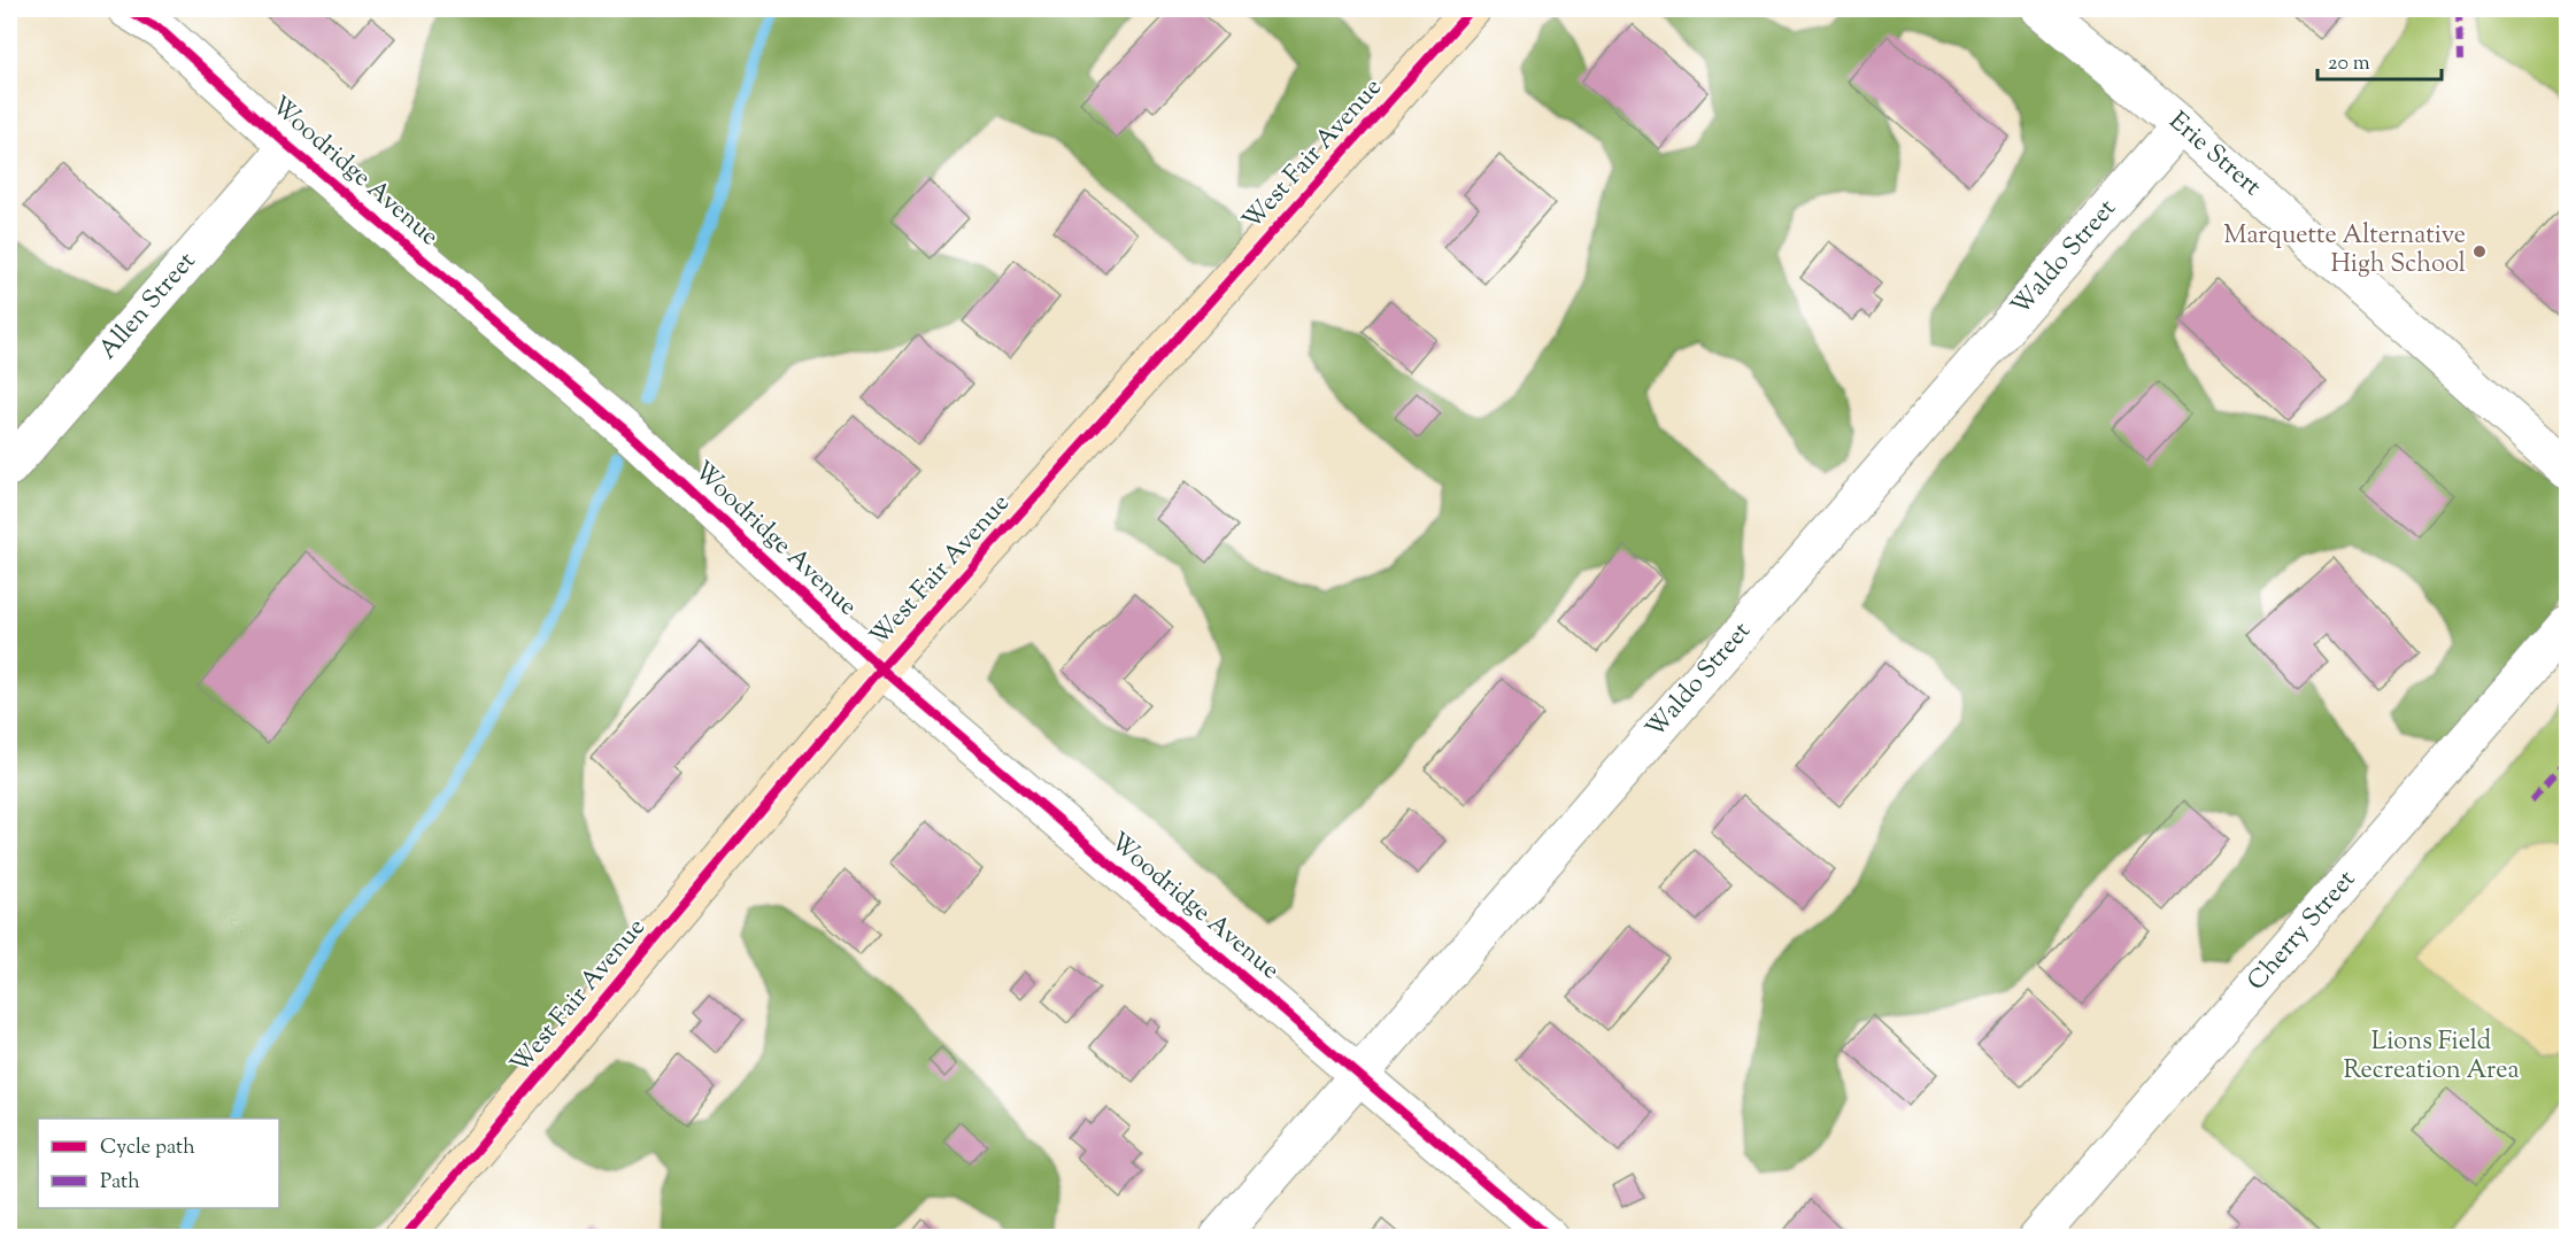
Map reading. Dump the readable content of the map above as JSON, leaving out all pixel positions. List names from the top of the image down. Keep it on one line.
{"streets":{"street":["West Fair Avenue","Erie Strert","Woodridge Avenue","Waldo Street","Allen Street","Cherry Street"]},"crossings":[["West Fair Avenue","Woodridge Avenue"],["Erie Strert","Waldo Street"],["Woodridge Avenue","Waldo Street"],["Woodridge Avenue","Allen Street"]],"parks":["Lions Field Recreation Area"],"places":["Marquette Alternative High School"],"legend":["Cycle path","Path"],"scale_bar":"20 m"}
